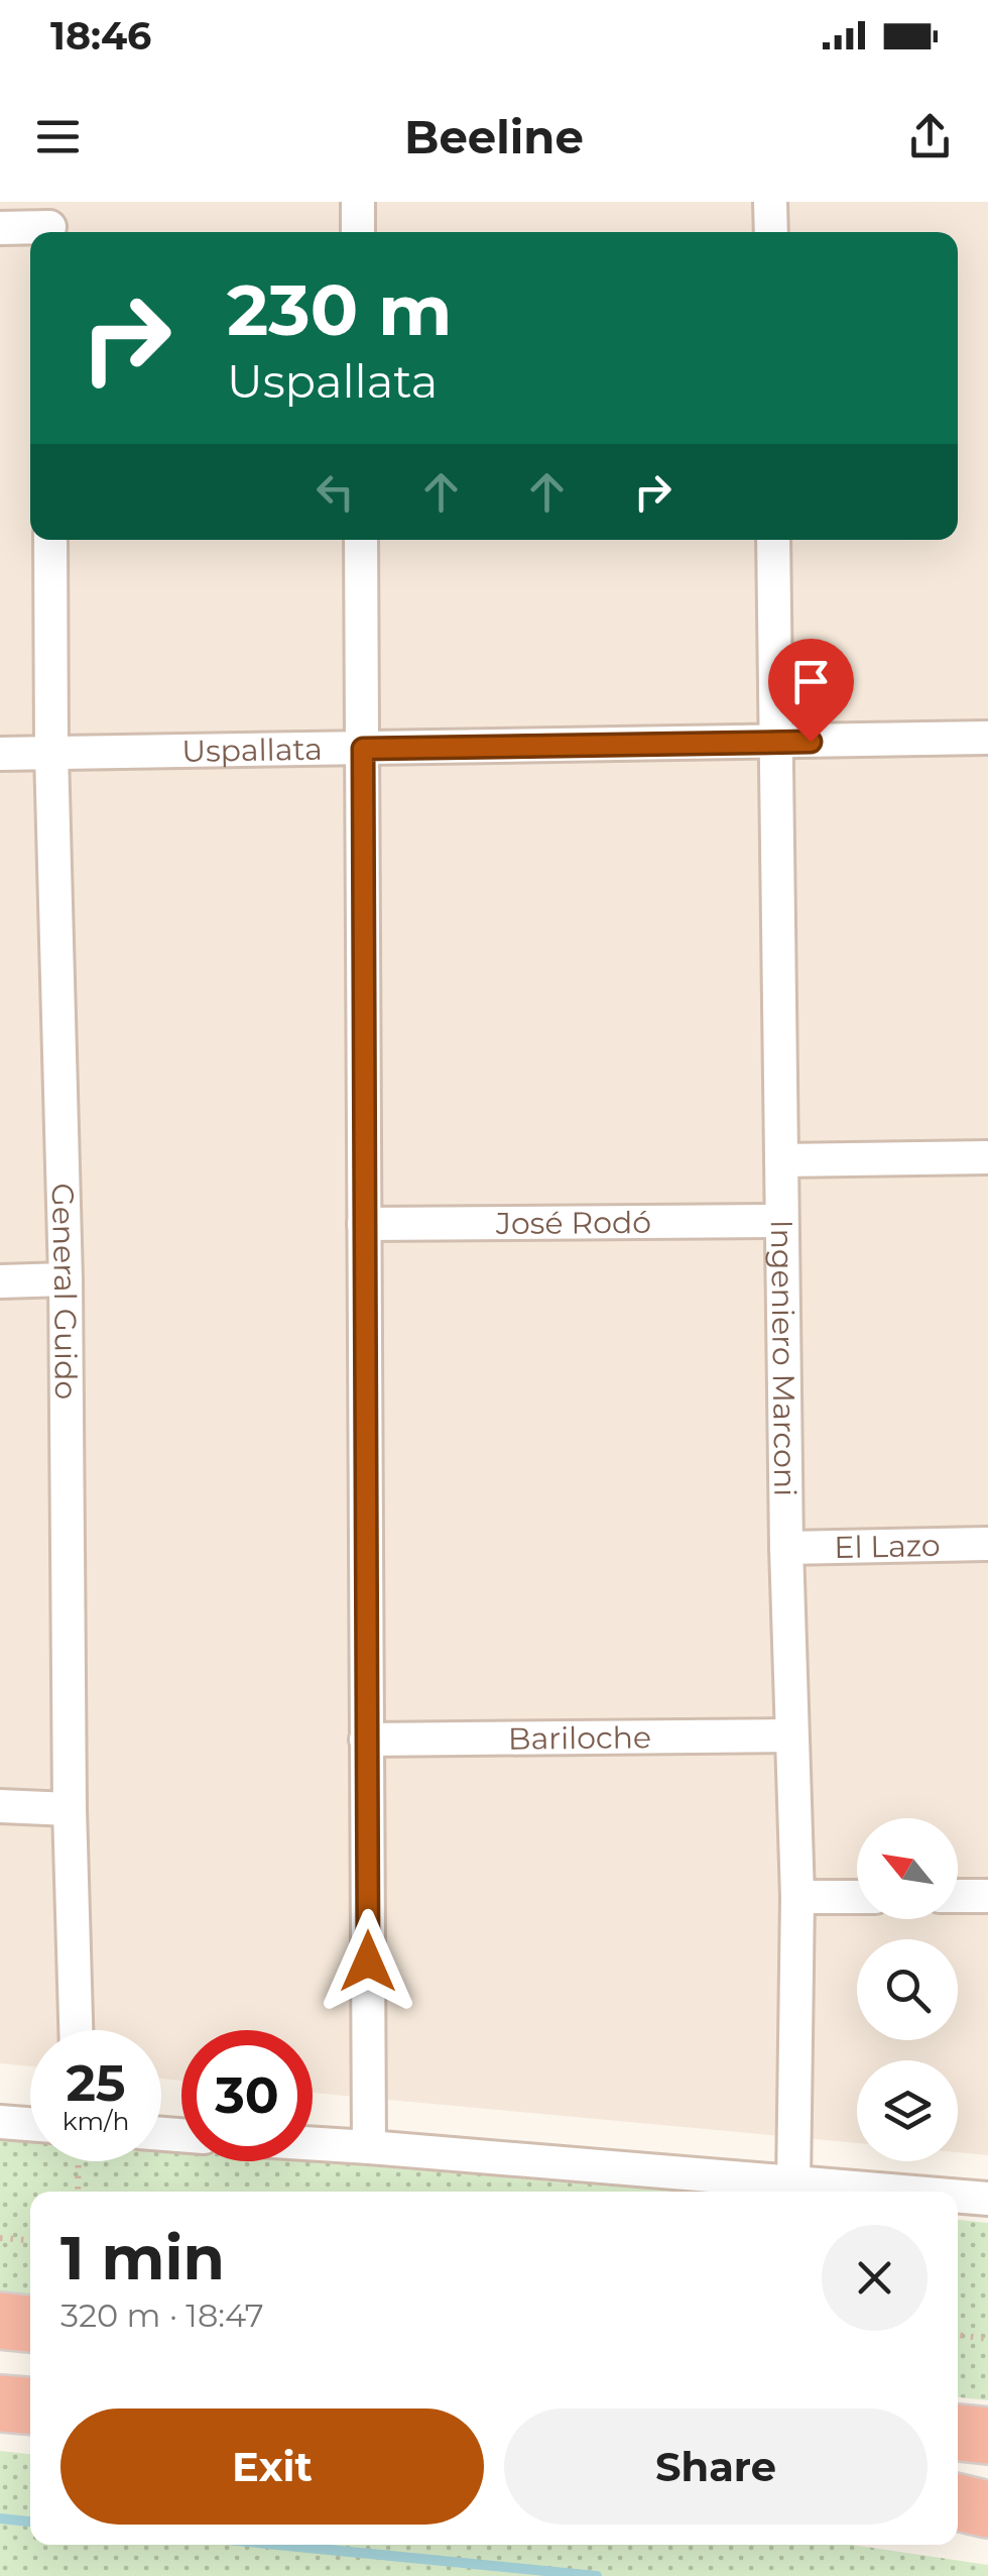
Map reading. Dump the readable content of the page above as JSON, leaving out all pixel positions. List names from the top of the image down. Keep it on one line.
{"streets":{"street":["Uspallata","José Rodó","General Guido","Ingeniero Marconi","El Lazo","Bariloche"]},"crossings":[["Uspallata","General Guido"],["Uspallata","Ingeniero Marconi"],["José Rodó","Ingeniero Marconi"],["Ingeniero Marconi","El Lazo"],["Ingeniero Marconi","Bariloche"]],"north":"top left","page":{"status":"18:46","header":"Beeline","turn":["230 m","Uspallata"],"speed":"25 km/h","limit":"30","heading":["1 min","320 m · 18:47"],"buttons":["Exit","Share"]}}
